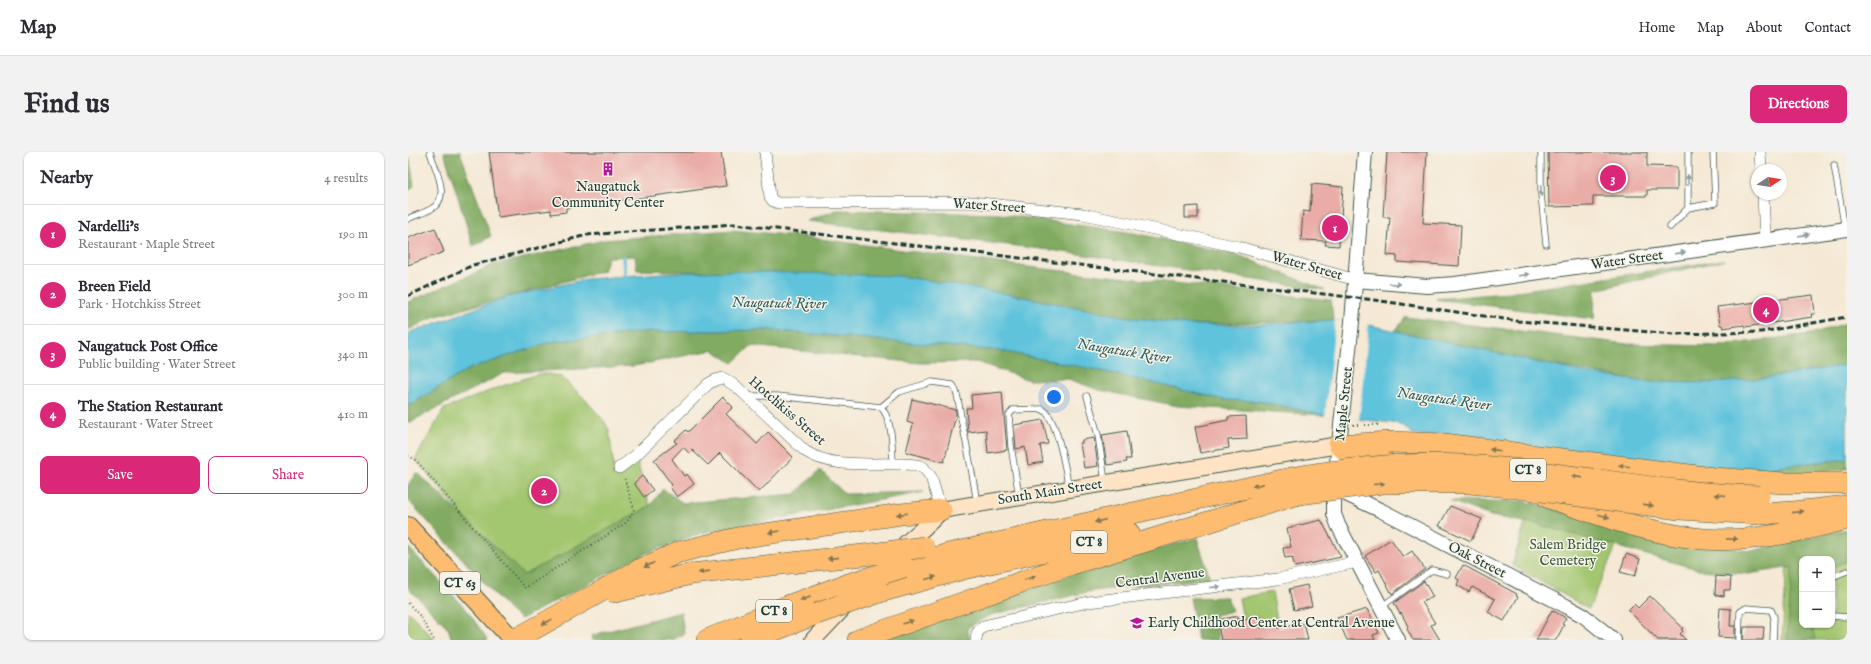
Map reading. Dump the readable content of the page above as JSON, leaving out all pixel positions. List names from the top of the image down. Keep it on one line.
{"streets":{"highway":["CT 8"],"main road":["South Main Street","CT 63"],"street":["Water Street","Maple Street","Hotchkiss Street","Oak Street","Central Avenue"]},"crossings":[["Water Street","Maple Street"],["Maple Street","South Main Street"],["Maple Street","Oak Street"],["Maple Street","Central Avenue"],["Hotchkiss Street","South Main Street"]],"one_way":["Water Street","Central Avenue"],"water":["Naugatuck River"],"parks":["Salem Bridge Cemetery"],"places":{"building":["Naugatuck Community Center"],"school or university":["Early Childhood Center at Central Avenue"]},"north":"right","page":{"header":"Map","nav":["Home","Map","About","Contact"],"buttons":["Directions",["Save","Share"]],"title":"Find us","heading":["Nearby","4 results"],"pins":["3","1","4","2"],"list":[{"mark":"1","name":"Nardelli's","note":"Restaurant · Maple Street","value":"190 m"},{"mark":"2","name":"Breen Field","note":"Park · Hotchkiss Street","value":"300 m"},{"mark":"3","name":"Naugatuck Post Office","note":"Public building · Water Street","value":"340 m"},{"mark":"4","name":"The Station Restaurant","note":"Restaurant · Water Street","value":"410 m"}],"map_buttons":["+","−"]}}
